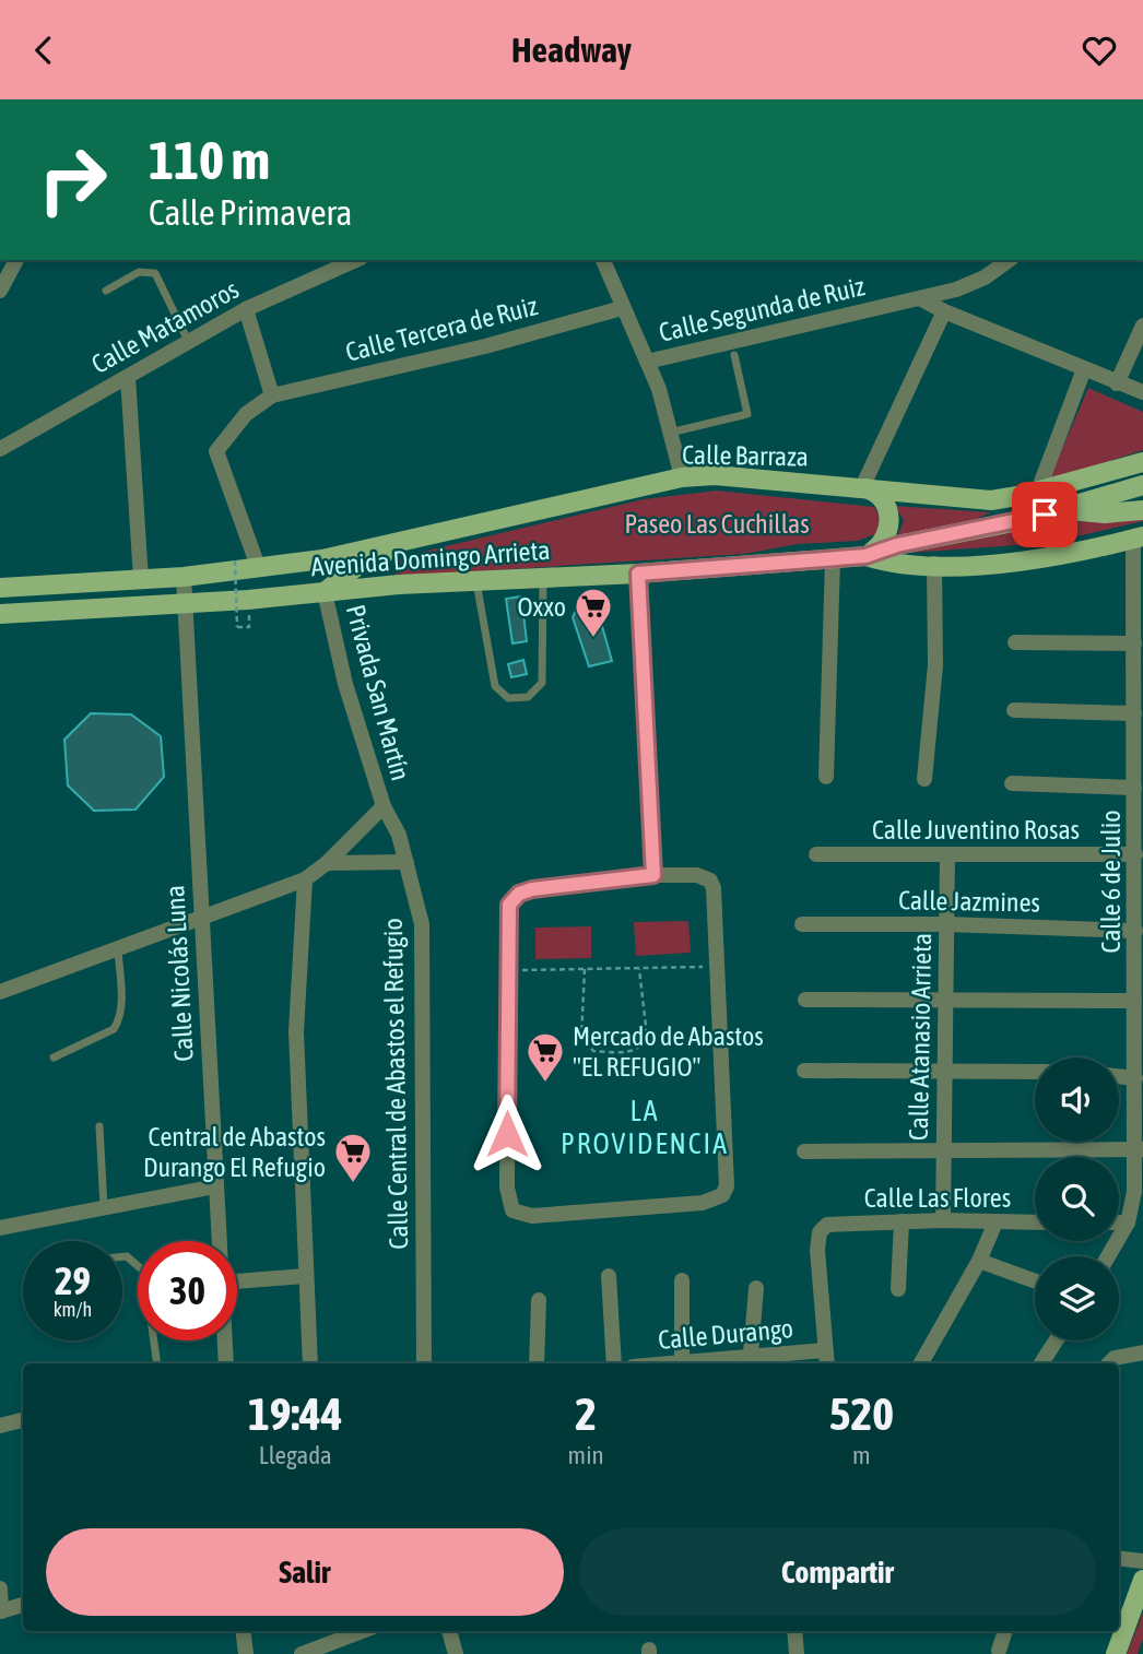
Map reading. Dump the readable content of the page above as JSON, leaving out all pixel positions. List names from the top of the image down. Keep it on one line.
{"streets":{"main road":["Calle Barraza","Avenida Domingo Arrieta"],"street":["Calle Segunda de Ruiz","Calle Matamoros","Calle Tercera de Ruiz","Privada San Martín","Calle Juventino Rosas","Calle 6 de Julio","Calle Jazmines","Calle Nicolás Luna","Calle Atanasio Arrieta","Calle Central de Abastos el Refugio","Calle Las Flores","Calle Durango"]},"crossings":[["Calle Barraza","Calle Nicolás Luna"],["Avenida Domingo Arrieta","Privada San Martín"],["Avenida Domingo Arrieta","Calle Nicolás Luna"],["Privada San Martín","Calle Central de Abastos el Refugio"],["Calle Juventino Rosas","Calle 6 de Julio"],["Calle Juventino Rosas","Calle Atanasio Arrieta"],["Calle 6 de Julio","Calle Jazmines"],["Calle Jazmines","Calle Atanasio Arrieta"],["Calle Atanasio Arrieta","Calle Las Flores"],["Calle Las Flores","Calle Durango"]],"districts":["LA PROVIDENCIA"],"parks":["Paseo Las Cuchillas"],"places":{"supermarket":["Oxxo","Mercado de Abastos \"EL REFUGIO\"","Central de Abastos Durango El Refugio"]},"page":{"header":"Headway","turn":["110 m","Calle Primavera"],"speed":"29 km/h","limit":"30","eta":["19:44","Llegada","2","min","520","m"],"buttons":["Salir","Compartir"]}}
